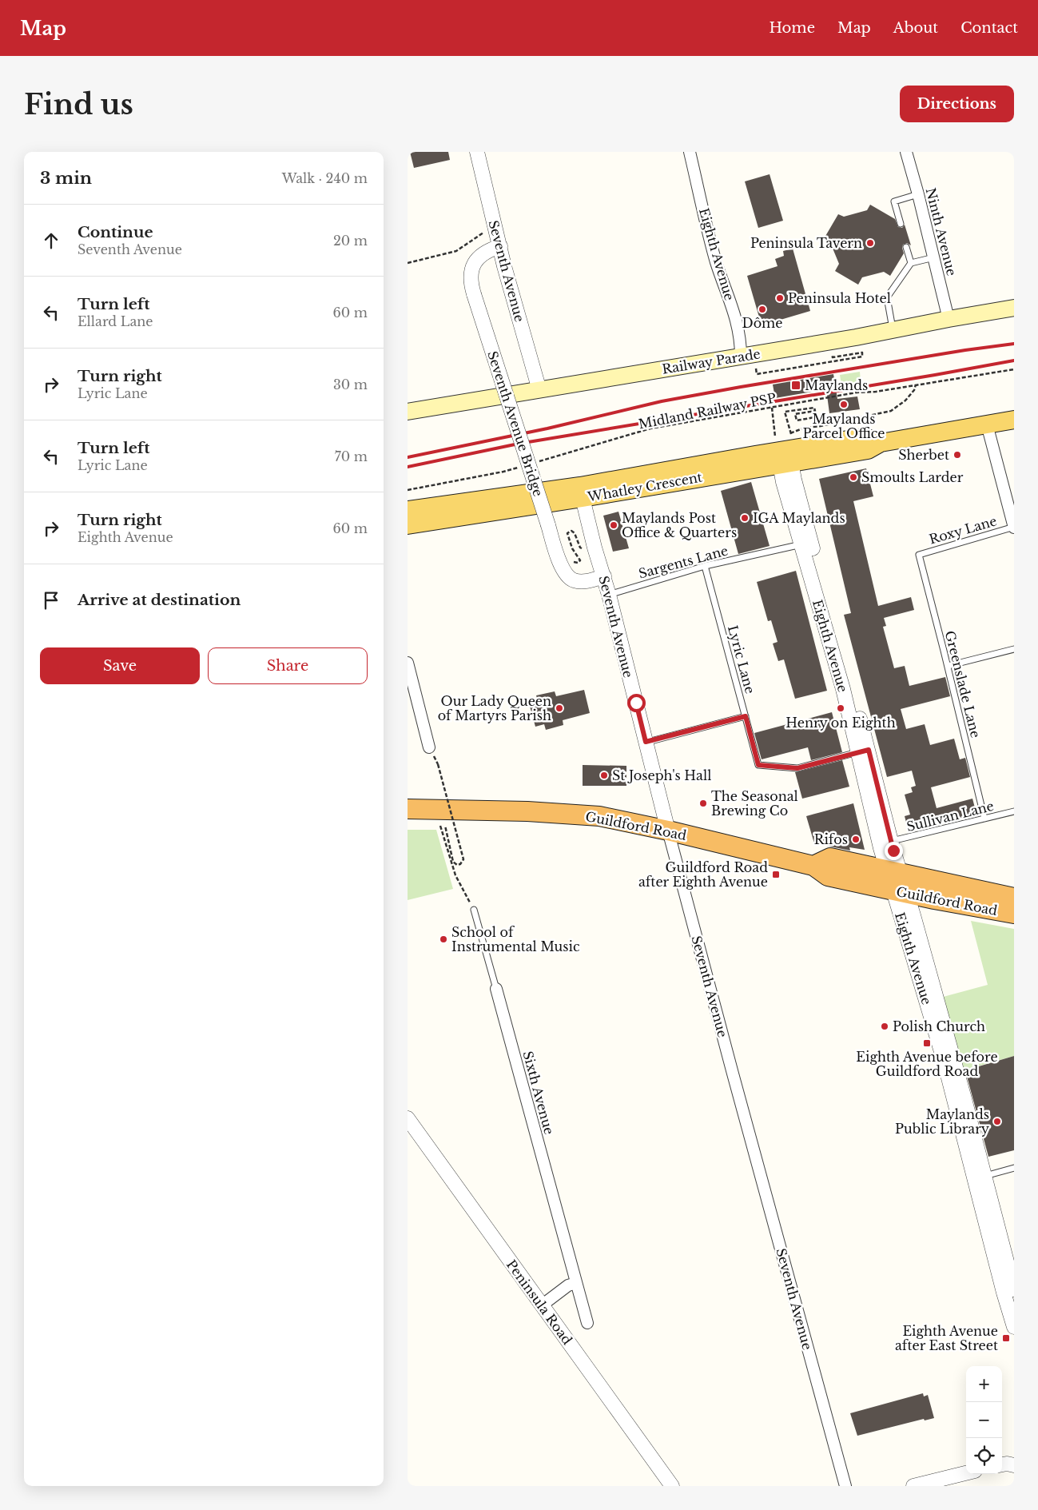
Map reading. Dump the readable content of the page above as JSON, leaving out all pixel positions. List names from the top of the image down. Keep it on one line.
{"streets":{"highway":["Guildford Road"],"main road":["Railway Parade","Whatley Crescent"],"street":["Ninth Avenue","Eighth Avenue","Seventh Avenue","Seventh Avenue Bridge","Sixth Avenue","Peninsula Road"],"lane":["Roxy Lane","Sargents Lane","Lyric Lane","Greenslade Lane","Sullivan Lane"],"path":["Midland Railway PSP"]},"crossings":[["Ninth Avenue","Railway Parade"],["Eighth Avenue","Railway Parade"],["Eighth Avenue","Whatley Crescent"],["Eighth Avenue","Sargents Lane"],["Eighth Avenue","Lyric Lane"],["Eighth Avenue","Sullivan Lane"],["Eighth Avenue","Guildford Road"],["Seventh Avenue","Railway Parade"],["Seventh Avenue","Seventh Avenue Bridge"],["Seventh Avenue","Whatley Crescent"],["Seventh Avenue","Sargents Lane"],["Seventh Avenue","Guildford Road"],["Roxy Lane","Greenslade Lane"],["Sargents Lane","Lyric Lane"],["Greenslade Lane","Sullivan Lane"]],"places":{"other":["Peninsula Tavern","Peninsula Hotel","Dôme","Maylands Parcel Office","Sherbet","Smoults Larder","IGA Maylands","Maylands Post Office & Quarters","Our Lady Queen of Martyrs Parish","Henry on Eighth","St Joseph's Hall","The Seasonal Brewing Co","Rifos","School of Instrumental Music","Polish Church","Maylands Public Library"],"transit":["Maylands","Guildford Road after Eighth Avenue","Eighth Avenue before Guildford Road","Eighth Avenue after East Street"]},"page":{"header":"Map","nav":["Home","Map","About","Contact"],"buttons":["Directions",["Save","Share"]],"title":"Find us","heading":["3 min","Walk · 240 m"],"list":[["Continue","Seventh Avenue","20 m"],["Turn left","Ellard Lane","60 m"],["Turn right","Lyric Lane","30 m"],["Turn left","Lyric Lane","70 m"],["Turn right","Eighth Avenue","60 m"],"Arrive at destination"],"map_buttons":["+","−"]}}
